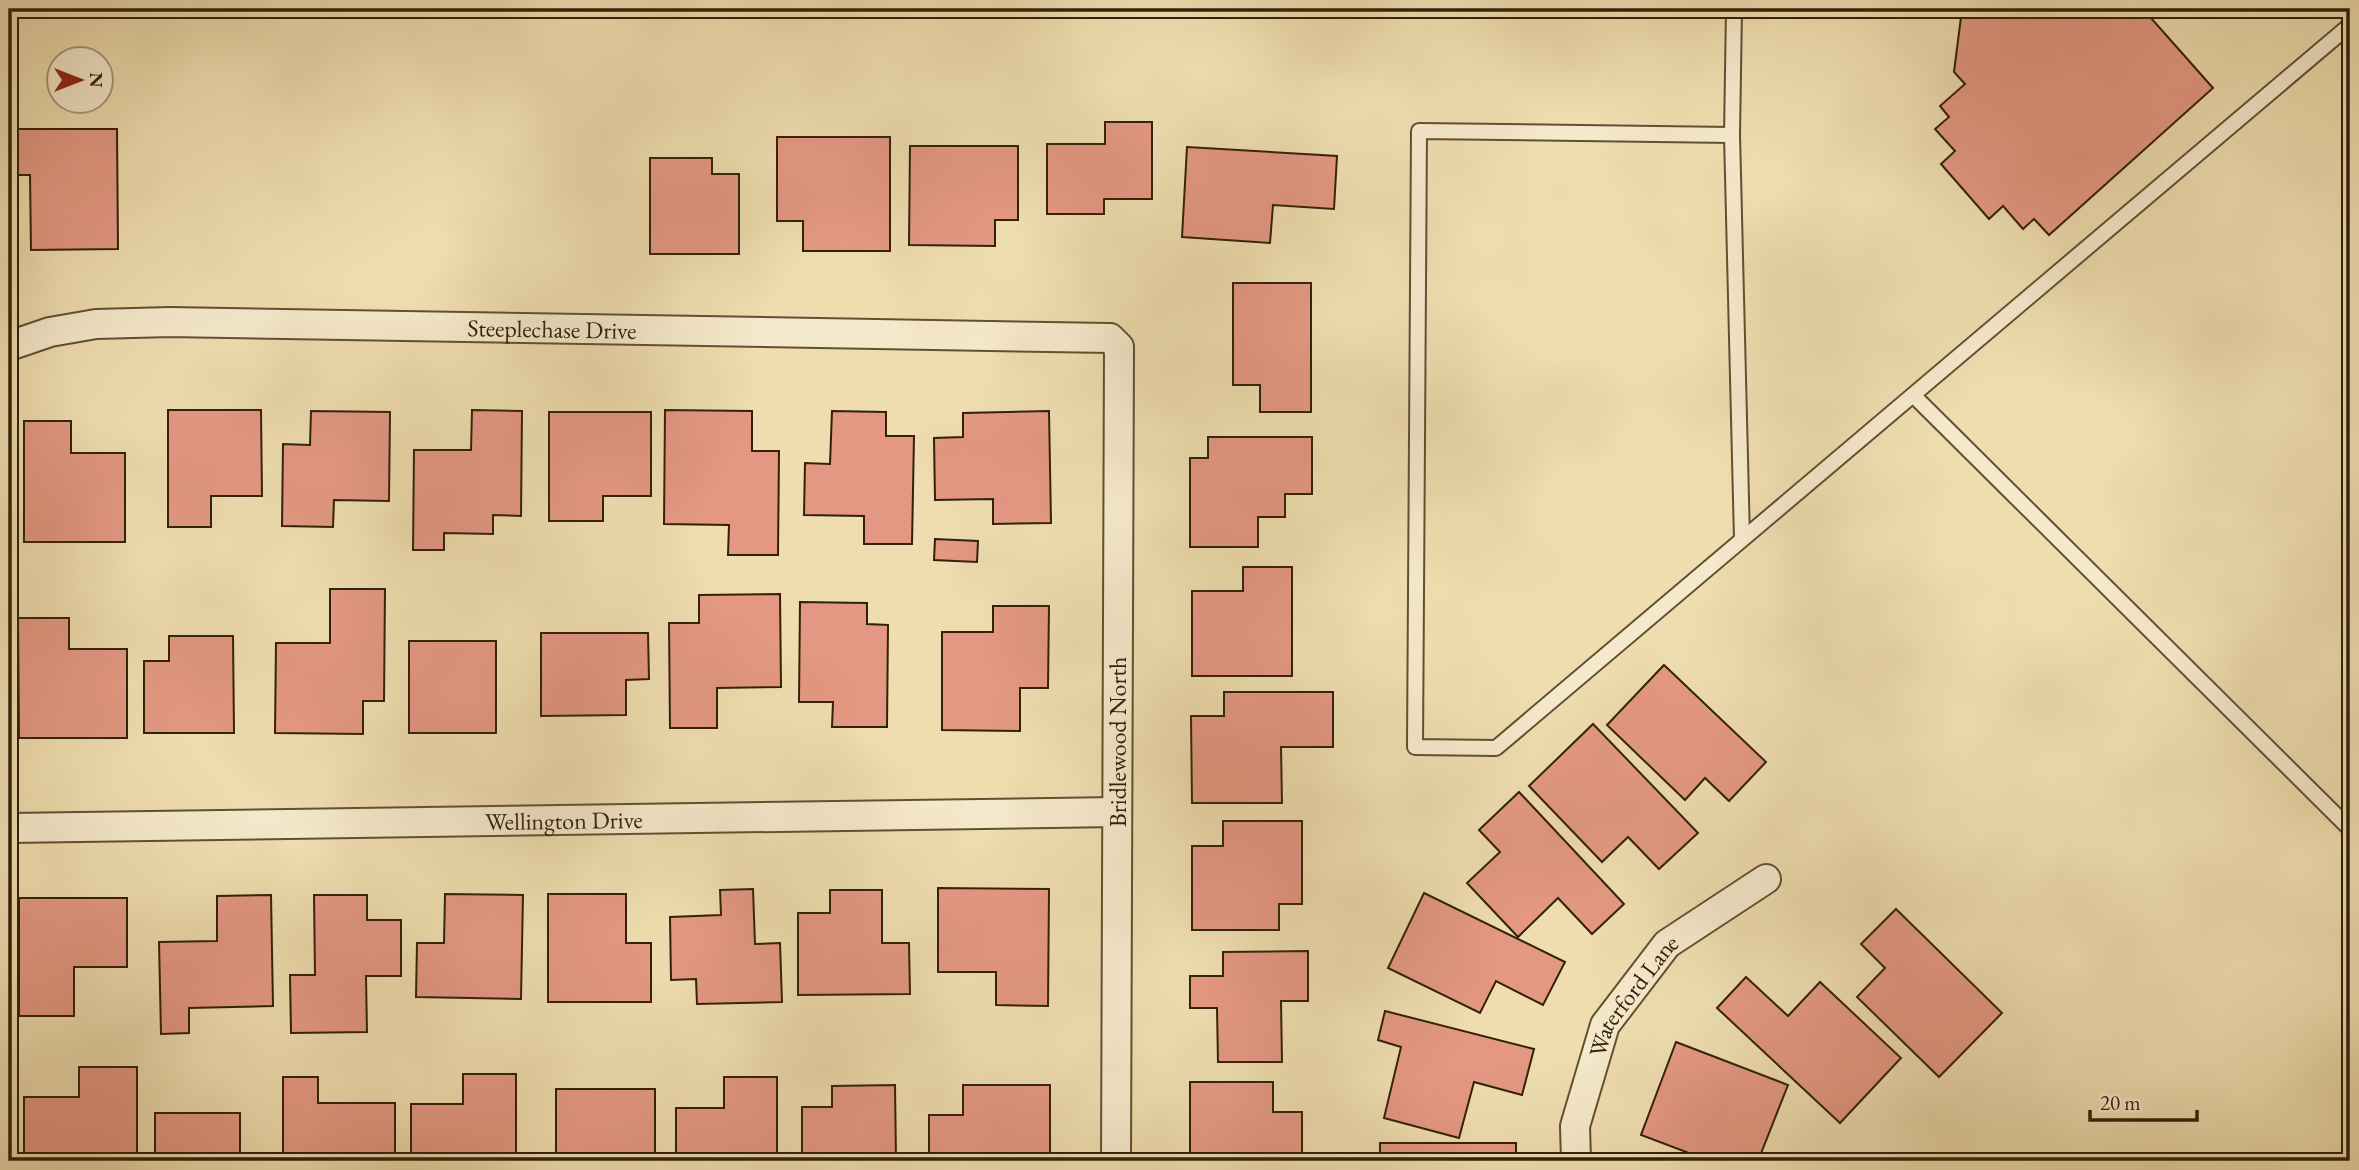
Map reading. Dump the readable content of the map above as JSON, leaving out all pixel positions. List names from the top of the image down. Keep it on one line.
{"streets":{"street":["Steeplechase Drive","Bridlewood North","Wellington Drive","Waterford Lane"]},"crossings":[["Steeplechase Drive","Bridlewood North"],["Bridlewood North","Wellington Drive"]],"scale_bar":"20 m","north":"right"}
